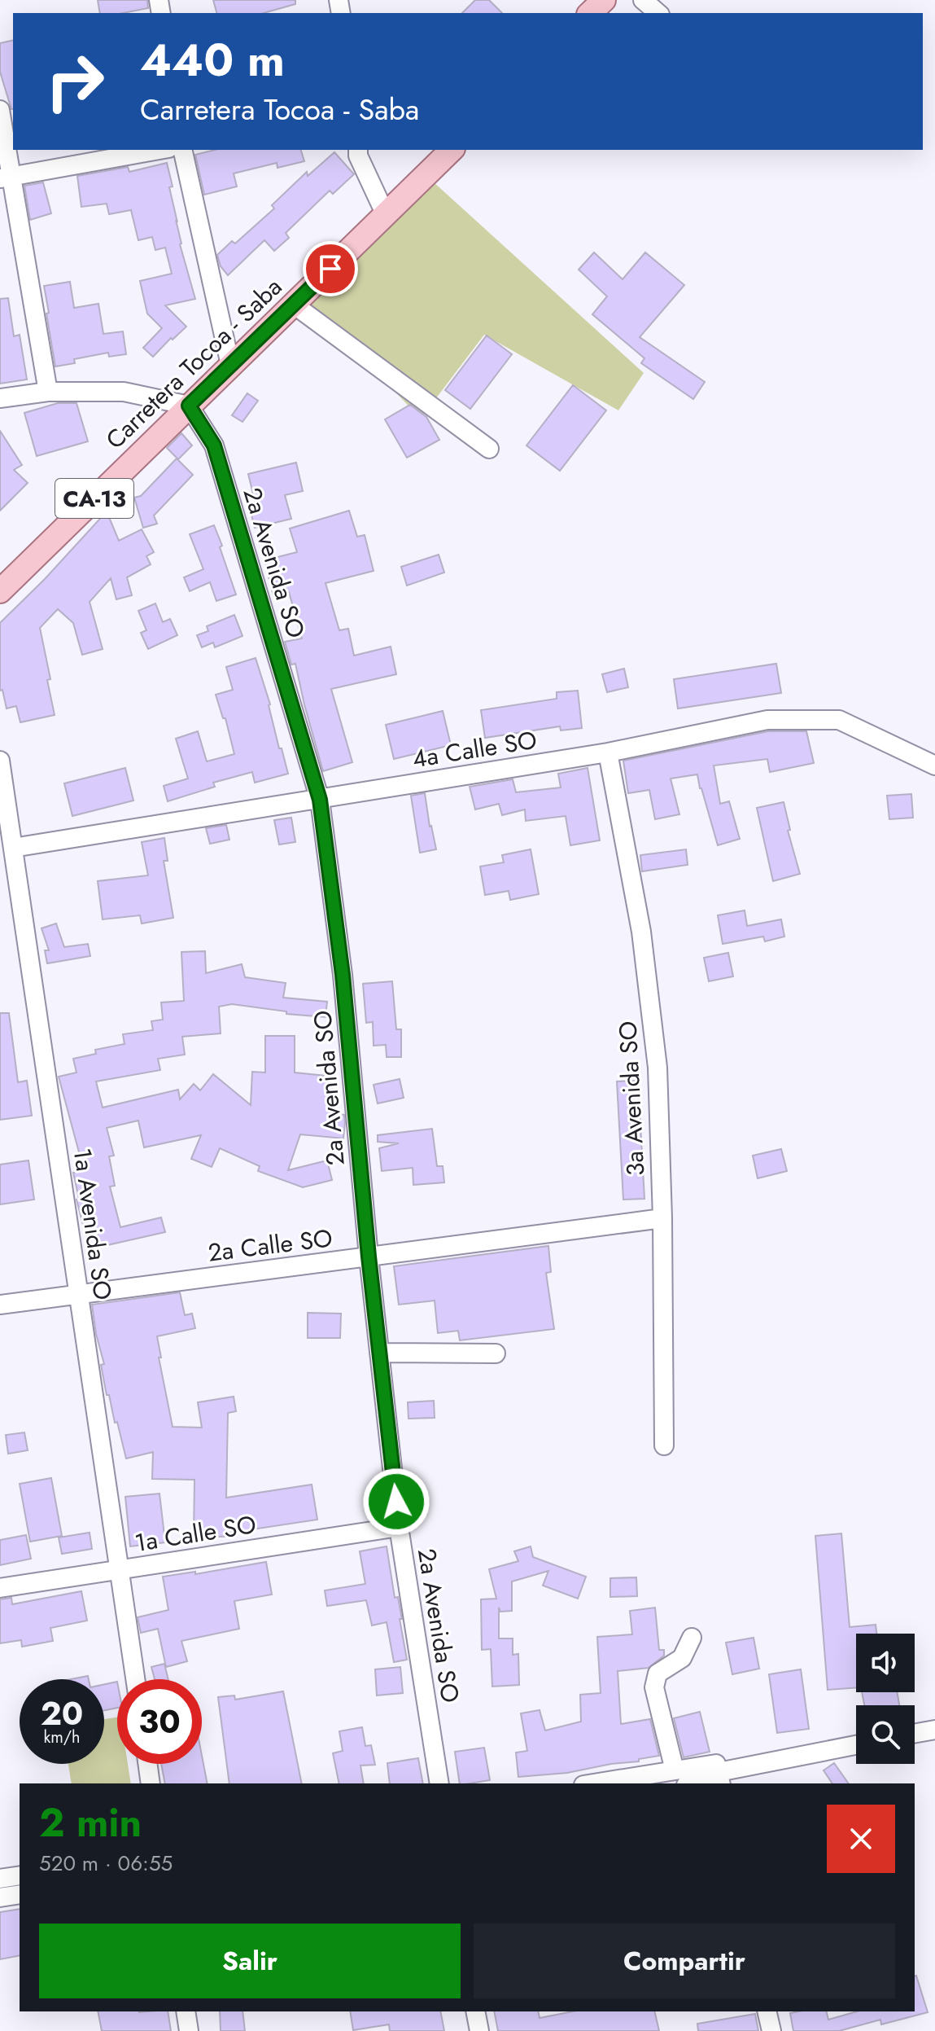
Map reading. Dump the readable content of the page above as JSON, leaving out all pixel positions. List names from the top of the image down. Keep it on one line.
{"streets":{"main road":["Carretera Tocoa - Saba","CA-13"],"street":["2a Avenida SO","4a Calle SO","3a Avenida SO","1a Avenida SO","2a Calle SO","1a Calle SO"]},"crossings":[["Carretera Tocoa - Saba","2a Avenida SO"],["2a Avenida SO","4a Calle SO"],["2a Avenida SO","2a Calle SO"],["2a Avenida SO","1a Calle SO"],["4a Calle SO","3a Avenida SO"],["4a Calle SO","1a Avenida SO"],["3a Avenida SO","2a Calle SO"],["1a Avenida SO","2a Calle SO"],["1a Avenida SO","1a Calle SO"]],"page":{"turn":["440 m","Carretera Tocoa - Saba"],"speed":"20 km/h","limit":"30","heading":["2 min","520 m · 06:55"],"buttons":["Salir","Compartir"]}}
